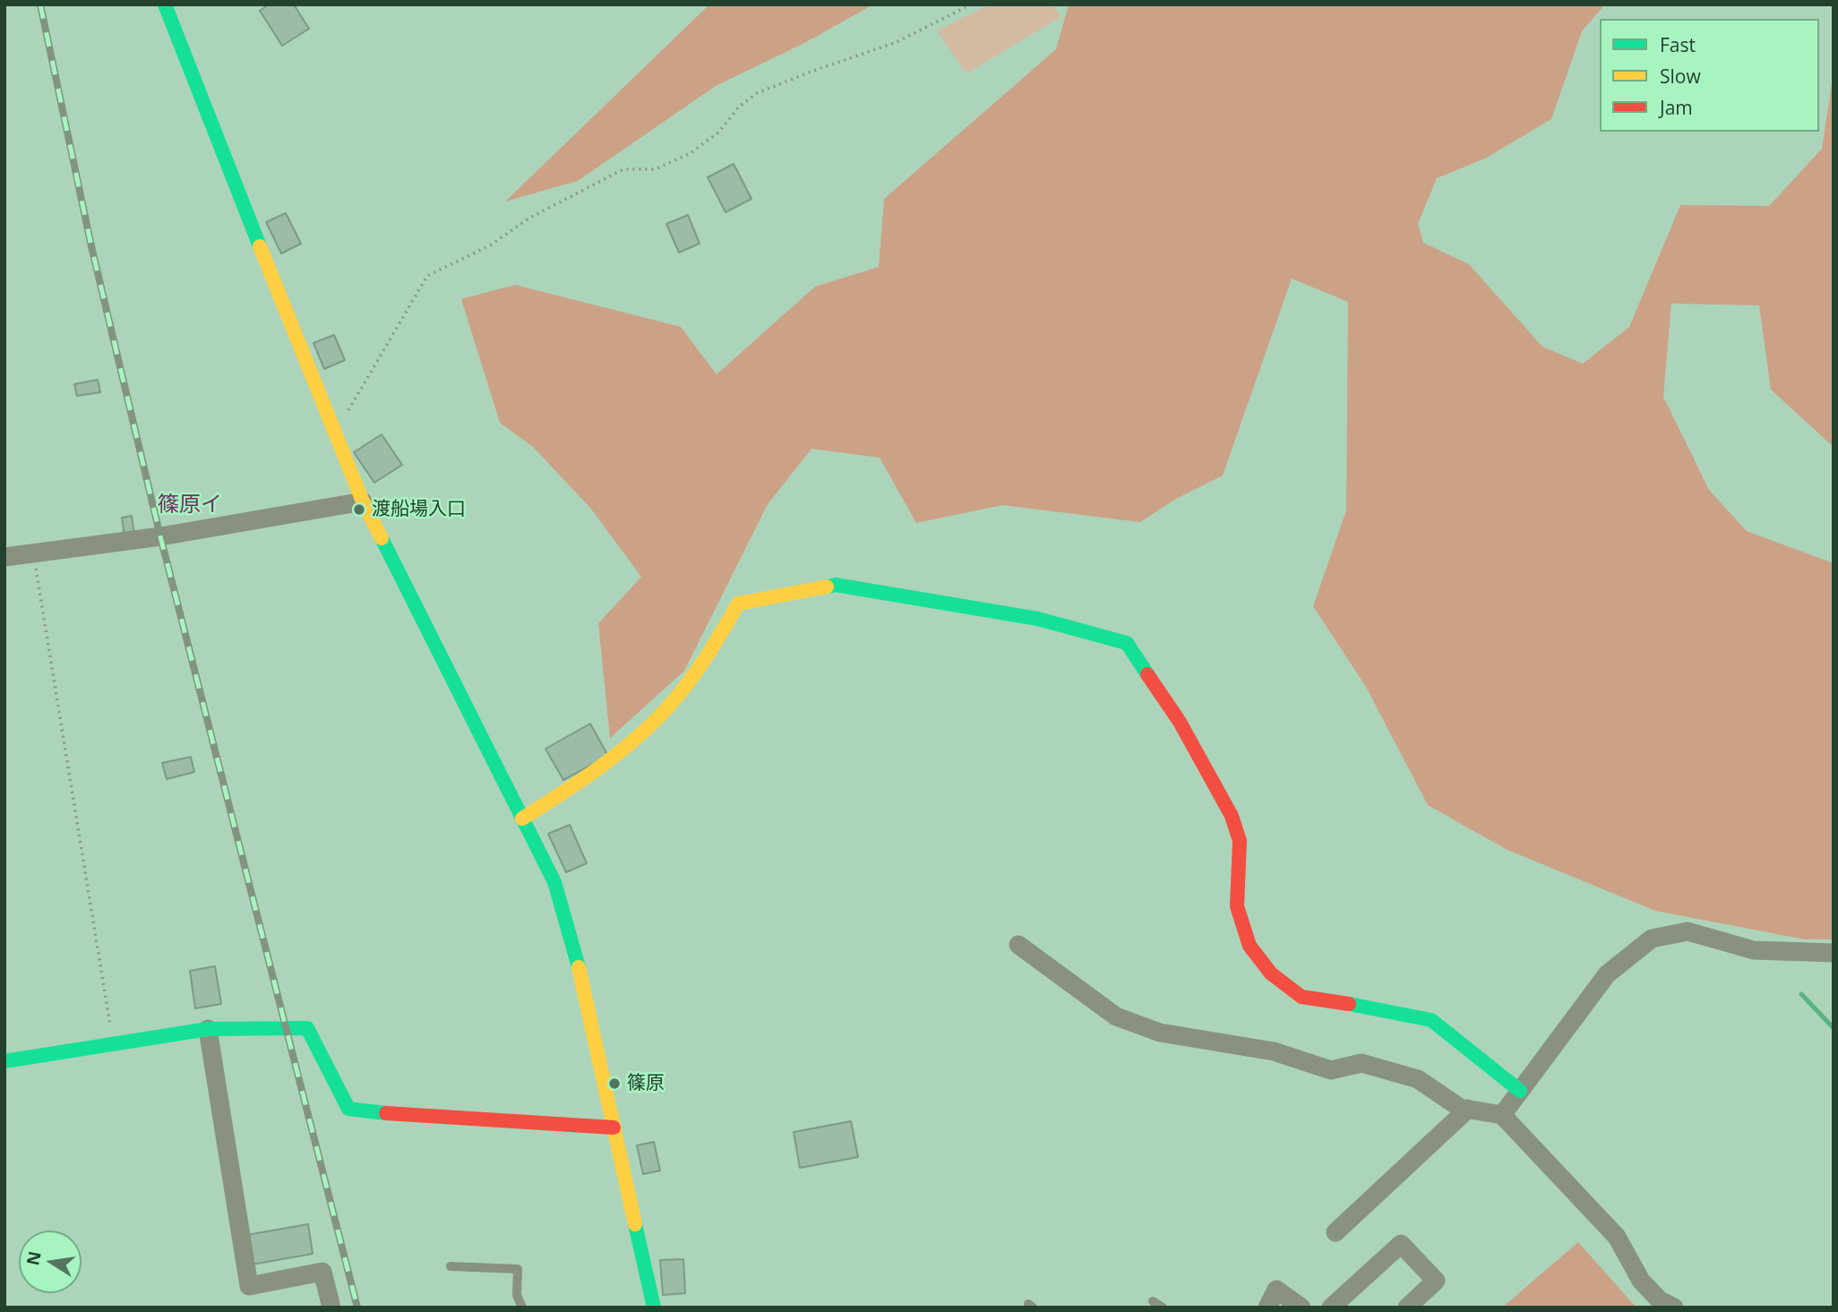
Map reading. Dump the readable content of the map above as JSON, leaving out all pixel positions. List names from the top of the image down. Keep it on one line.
{"districts":["篠原イ"],"places":["渡船場入口","篠原"],"legend":["Fast","Slow","Jam"],"north":"left"}
